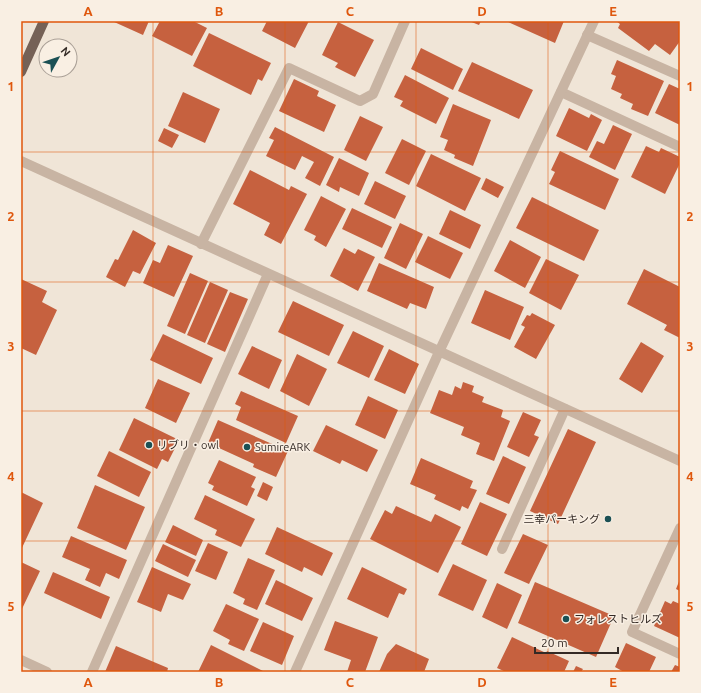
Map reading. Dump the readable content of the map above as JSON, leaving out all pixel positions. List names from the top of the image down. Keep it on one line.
{"places":["リブリ・owl","SumireARK","三幸パーキング","フォレストヒルズ"],"scale_bar":"20 m","north":"top right","grid":{"columns":["A","B","C","D","E"],"rows":["1","2","3","4","5"]}}
